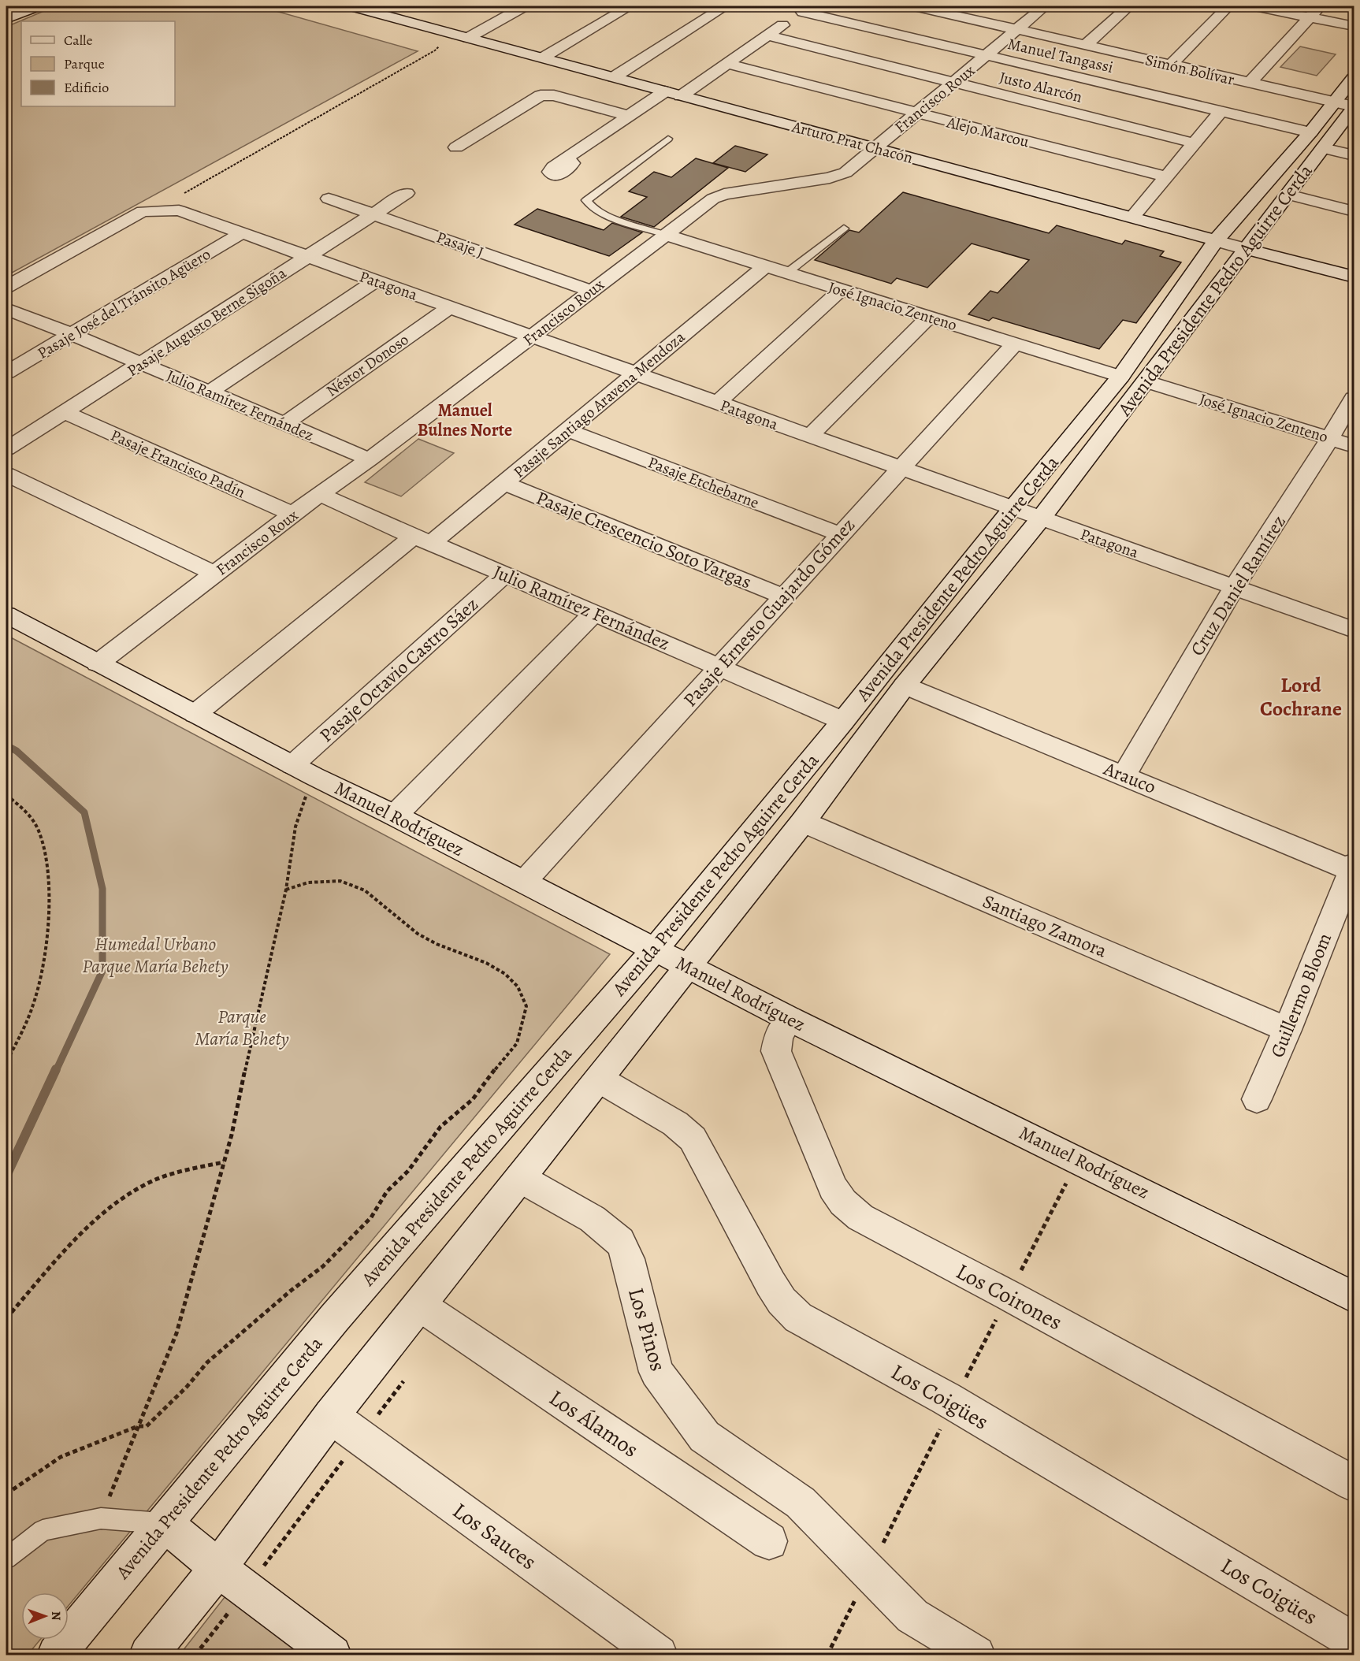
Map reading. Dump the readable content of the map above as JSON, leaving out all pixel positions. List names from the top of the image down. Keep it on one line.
{"streets":{"street":["Manuel Tangassi","Simón Bolívar","Justo Alarcón","Francisco Roux","Alejo Marcou","Arturo Prat Chacón","Pasaje J","Patagona","Avenida Presidente Pedro Aguirre Cerda","Pasaje José del Tránsito Agüero","José Ignacio Zenteno","Pasaje Augusto Berne Sigoña","Néstor Donoso","Pasaje Santiago Aravena Mendoza","Julio Ramírez Fernández","Pasaje Francisco Padín","Pasaje Etchebarne","Pasaje Crescencio Soto Vargas","Cruz Daniel Ramírez","Pasaje Ernesto Guajardo Gómez","Pasaje Octavio Castro Sáez","Arauco","Manuel Rodríguez","Santiago Zamora","Guillermo Bloom","Los Coirones","Los Pinos","Los Coigües","Los Álamos","Los Sauces"]},"crossings":[["Manuel Tangassi","Francisco Roux"],["Manuel Tangassi","Avenida Presidente Pedro Aguirre Cerda"],["Simón Bolívar","Francisco Roux"],["Simón Bolívar","Avenida Presidente Pedro Aguirre Cerda"],["Justo Alarcón","Francisco Roux"],["Francisco Roux","Alejo Marcou"],["Francisco Roux","Arturo Prat Chacón"],["Francisco Roux","Pasaje J"],["Francisco Roux","Patagona"],["Francisco Roux","José Ignacio Zenteno"],["Francisco Roux","Julio Ramírez Fernández"],["Francisco Roux","Pasaje Francisco Padín"],["Francisco Roux","Manuel Rodríguez"],["Arturo Prat Chacón","Avenida Presidente Pedro Aguirre Cerda"],["Pasaje J","Pasaje Augusto Berne Sigoña"],["Patagona","Avenida Presidente Pedro Aguirre Cerda"],["Patagona","Pasaje José del Tránsito Agüero"],["Patagona","Pasaje Augusto Berne Sigoña"],["Patagona","Néstor Donoso"],["Patagona","Pasaje Santiago Aravena Mendoza"],["Patagona","Cruz Daniel Ramírez"],["Patagona","Pasaje Ernesto Guajardo Gómez"],["Avenida Presidente Pedro Aguirre Cerda","José Ignacio Zenteno"],["Avenida Presidente Pedro Aguirre Cerda","Julio Ramírez Fernández"],["Avenida Presidente Pedro Aguirre Cerda","Arauco"],["Avenida Presidente Pedro Aguirre Cerda","Manuel Rodríguez"],["Avenida Presidente Pedro Aguirre Cerda","Santiago Zamora"],["Avenida Presidente Pedro Aguirre Cerda","Los Pinos"],["Avenida Presidente Pedro Aguirre Cerda","Los Coigües"],["Avenida Presidente Pedro Aguirre Cerda","Los Álamos"],["Avenida Presidente Pedro Aguirre Cerda","Los Sauces"],["Pasaje José del Tránsito Agüero","Julio Ramírez Fernández"],["José Ignacio Zenteno","Pasaje Santiago Aravena Mendoza"],["José Ignacio Zenteno","Cruz Daniel Ramírez"],["José Ignacio Zenteno","Pasaje Ernesto Guajardo Gómez"],["Pasaje Augusto Berne Sigoña","Julio Ramírez Fernández"],["Pasaje Augusto Berne Sigoña","Pasaje Francisco Padín"],["Néstor Donoso","Julio Ramírez Fernández"],["Pasaje Santiago Aravena Mendoza","Julio Ramírez Fernández"],["Pasaje Santiago Aravena Mendoza","Pasaje Etchebarne"],["Pasaje Santiago Aravena Mendoza","Pasaje Crescencio Soto Vargas"],["Pasaje Santiago Aravena Mendoza","Manuel Rodríguez"],["Julio Ramírez Fernández","Pasaje Ernesto Guajardo Gómez"],["Julio Ramírez Fernández","Pasaje Octavio Castro Sáez"],["Pasaje Etchebarne","Pasaje Ernesto Guajardo Gómez"],["Pasaje Crescencio Soto Vargas","Pasaje Ernesto Guajardo Gómez"],["Cruz Daniel Ramírez","Arauco"],["Pasaje Ernesto Guajardo Gómez","Manuel Rodríguez"],["Pasaje Octavio Castro Sáez","Manuel Rodríguez"],["Arauco","Guillermo Bloom"],["Manuel Rodríguez","Los Coirones"],["Santiago Zamora","Guillermo Bloom"]],"districts":["Manuel Bulnes Norte","Lord Cochrane"],"parks":["Humedal Urbano Parque María Behety","Parque María Behety"],"legend":["Calle","Parque","Edificio"],"north":"right"}
